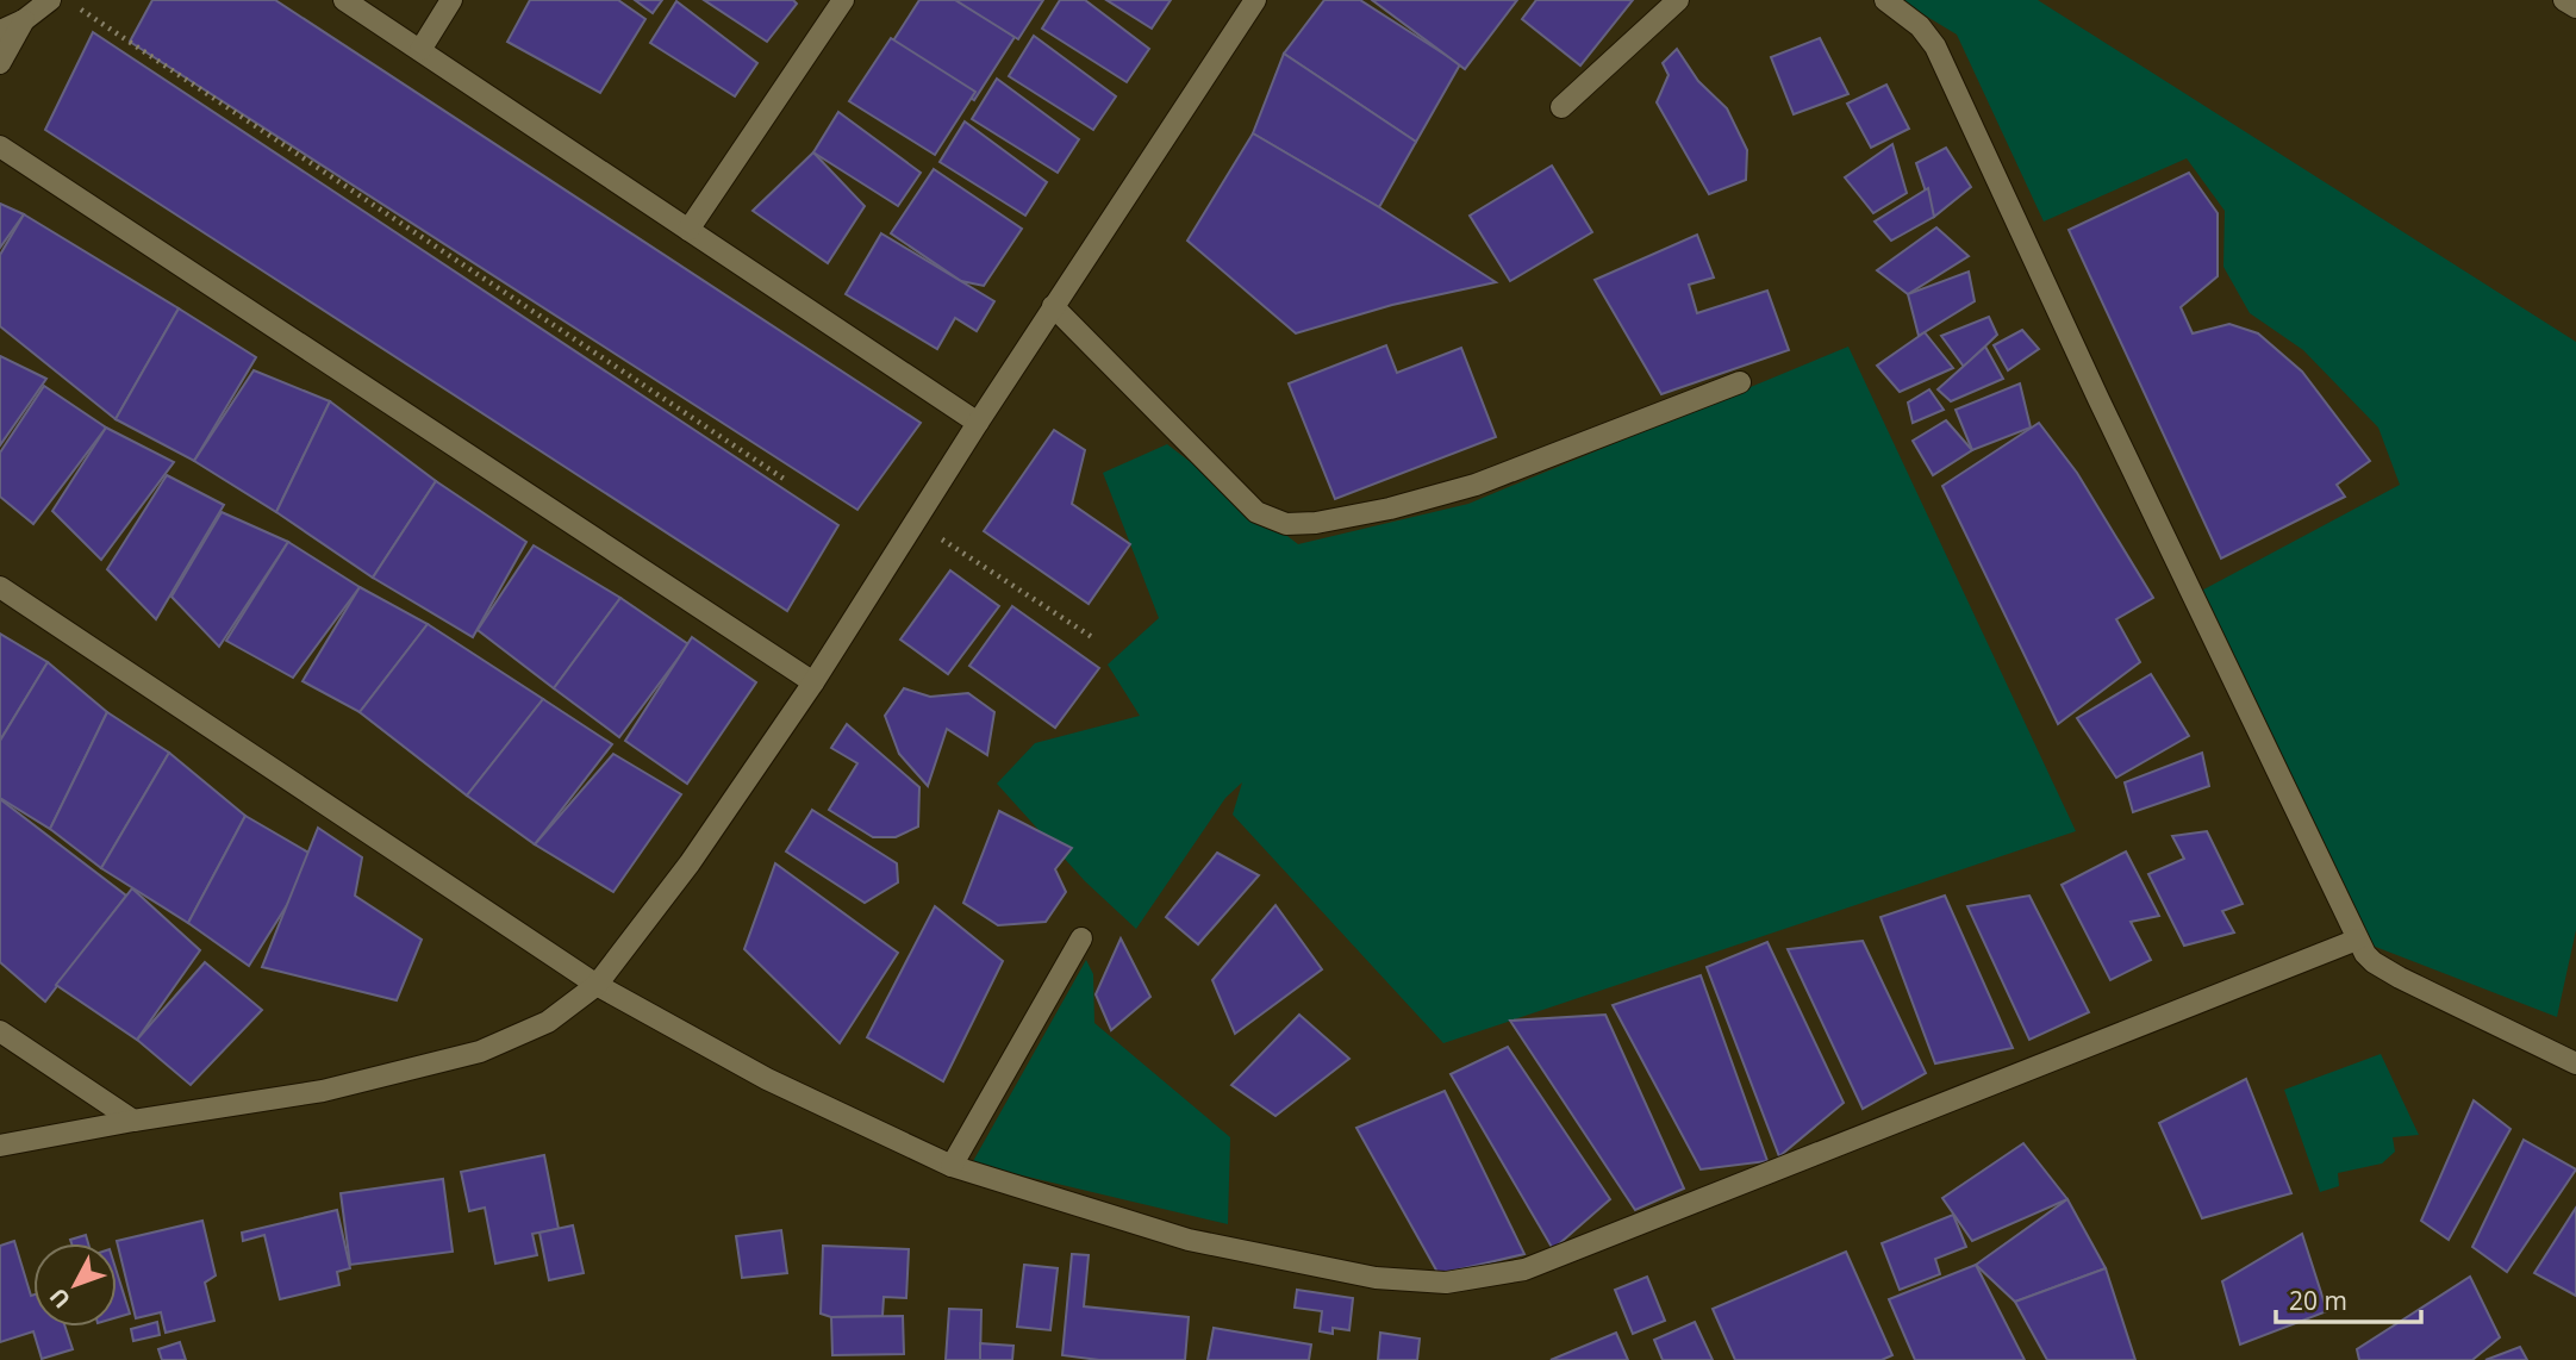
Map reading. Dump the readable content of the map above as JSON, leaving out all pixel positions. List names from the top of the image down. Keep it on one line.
{"scale_bar":"20 m","north":"bottom left"}
